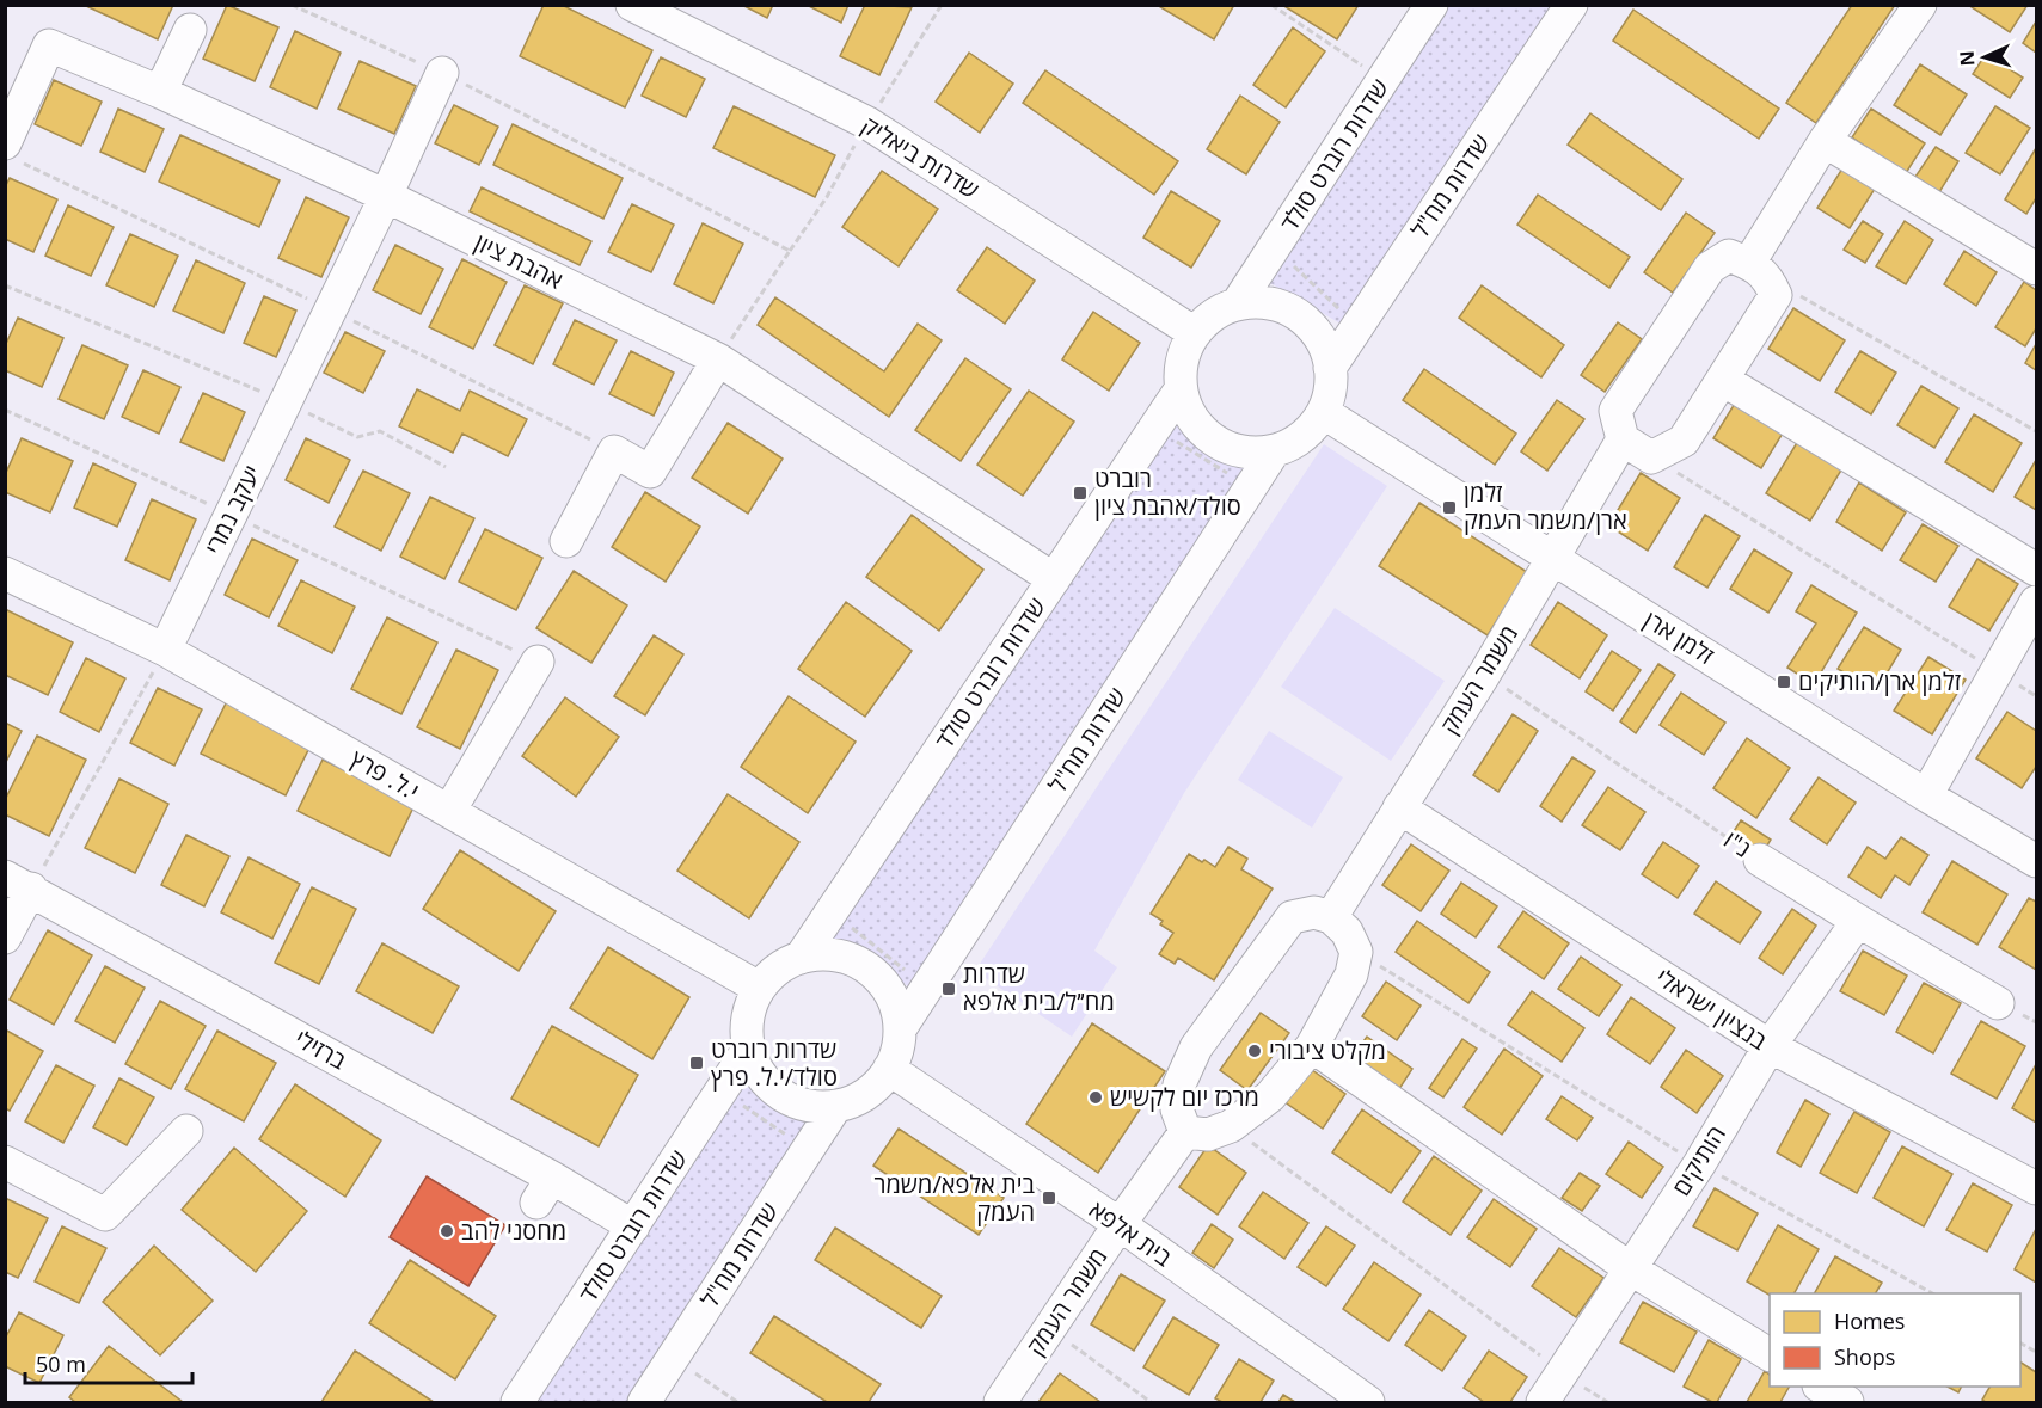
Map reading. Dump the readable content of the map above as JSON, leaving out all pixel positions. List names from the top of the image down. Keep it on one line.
{"streets":{"street":["שדרות רוברט סולד","שדרות ביאליק","שדרות מח\"ל","אהבת ציון","יעקב נמרי","זלמן ארן","משמר העמק","י.ל. פרץ","נ\"ו","בנציון ישראלי","ברזילי","הותיקים","בית אלפא"]},"crossings":[["שדרות רוברט סולד","שדרות ביאליק"],["שדרות רוברט סולד","שדרות מח\"ל"],["שדרות רוברט סולד","אהבת ציון"],["שדרות רוברט סולד","זלמן ארן"],["שדרות רוברט סולד","י.ל. פרץ"],["שדרות רוברט סולד","ברזילי"],["שדרות רוברט סולד","בית אלפא"],["שדרות ביאליק","שדרות מח\"ל"],["שדרות ביאליק","זלמן ארן"],["שדרות מח\"ל","זלמן ארן"],["שדרות מח\"ל","י.ל. פרץ"],["שדרות מח\"ל","בית אלפא"],["אהבת ציון","יעקב נמרי"],["יעקב נמרי","י.ל. פרץ"],["זלמן ארן","משמר העמק"],["משמר העמק","נ\"ו"],["משמר העמק","בנציון ישראלי"],["משמר העמק","בית אלפא"],["י.ל. פרץ","בית אלפא"],["נ\"ו","הותיקים"],["בנציון ישראלי","הותיקים"]],"places":{"transit":["רוברט סולד/אהבת ציון","זלמן ארן/משמר העמק","זלמן ארן/הותיקים","שדרות מח״ל/בית אלפא","שדרות רוברט סולד/י.ל. פרץ","בית אלפא/משמר העמק"],"other":["מקלט ציבורי","מרכז יום לקשיש","מחסני להב"]},"legend":["Homes","Shops"],"scale_bar":"50 m","north":"left"}
